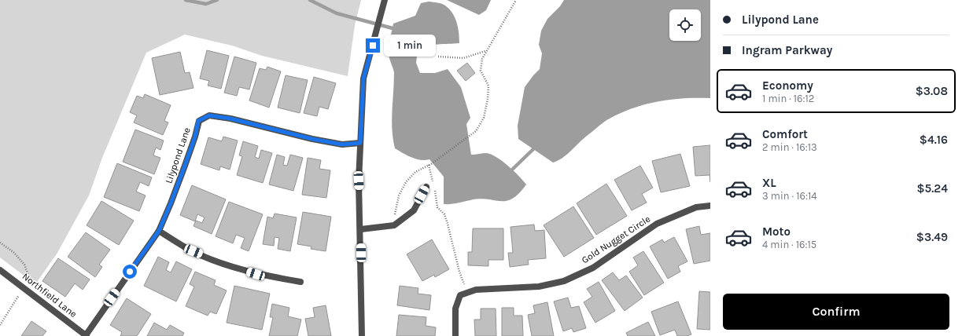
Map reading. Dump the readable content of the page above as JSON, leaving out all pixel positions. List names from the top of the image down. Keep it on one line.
{"streets":{"street":["Lilypond Lane","Gold Nugget Circle","Northfield Lane"]},"crossings":[["Lilypond Lane","Northfield Lane"]],"page":{"banner":["Lilypond Lane","Ingram Parkway"],"bubble":"1 min","list":[{"name":"Economy","note":"1 min · 16:12","value":"$3.08"},{"name":"Comfort","note":"2 min · 16:13","value":"$4.16"},{"name":"XL","note":"3 min · 16:14","value":"$5.24"},{"name":"Moto","note":"4 min · 16:15","value":"$3.49"}],"buttons":"Confirm"}}
